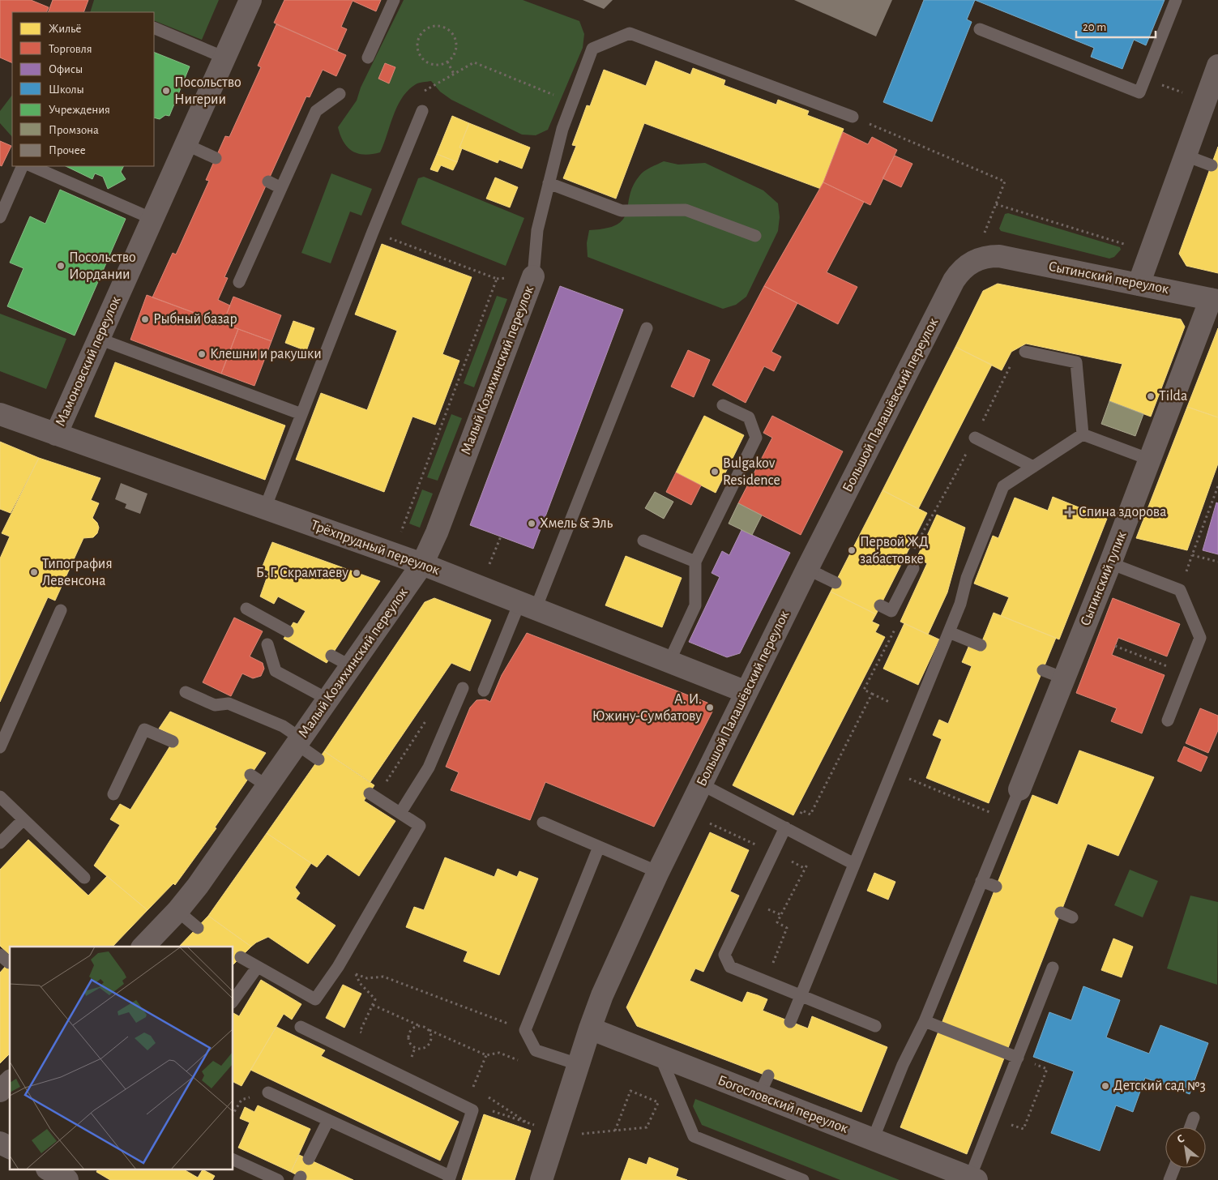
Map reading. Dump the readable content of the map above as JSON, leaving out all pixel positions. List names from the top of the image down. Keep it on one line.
{"streets":{"street":["Сытинский переулок","Мамоновский переулок","Малый Козихинский переулок","Большой Палашёвский переулок","Трёхпрудный переулок","Сытинский тупик","Богословский переулок"]},"crossings":[["Сытинский переулок","Большой Палашёвский переулок"],["Сытинский переулок","Сытинский тупик"],["Мамоновский переулок","Трёхпрудный переулок"],["Малый Козихинский переулок","Трёхпрудный переулок"],["Большой Палашёвский переулок","Трёхпрудный переулок"],["Большой Палашёвский переулок","Богословский переулок"]],"places":{"other":["Посольство Нигерии","Посольство Иордании","Рыбный базар","Клешни и ракушки","Tilda","Bulgakov Residence","Хмель & Эль","Первой ЖД забастовке","Типография Левенсона","Б. Г. Скрамтаеву","А. И. Южину-Сумбатову","Детский сад №3"],"health":["Спина здорова"]},"legend":["Жильё","Торговля","Офисы","Школы","Учреждения","Промзона","Прочее"],"scale_bar":"20 m","north":"top left"}
